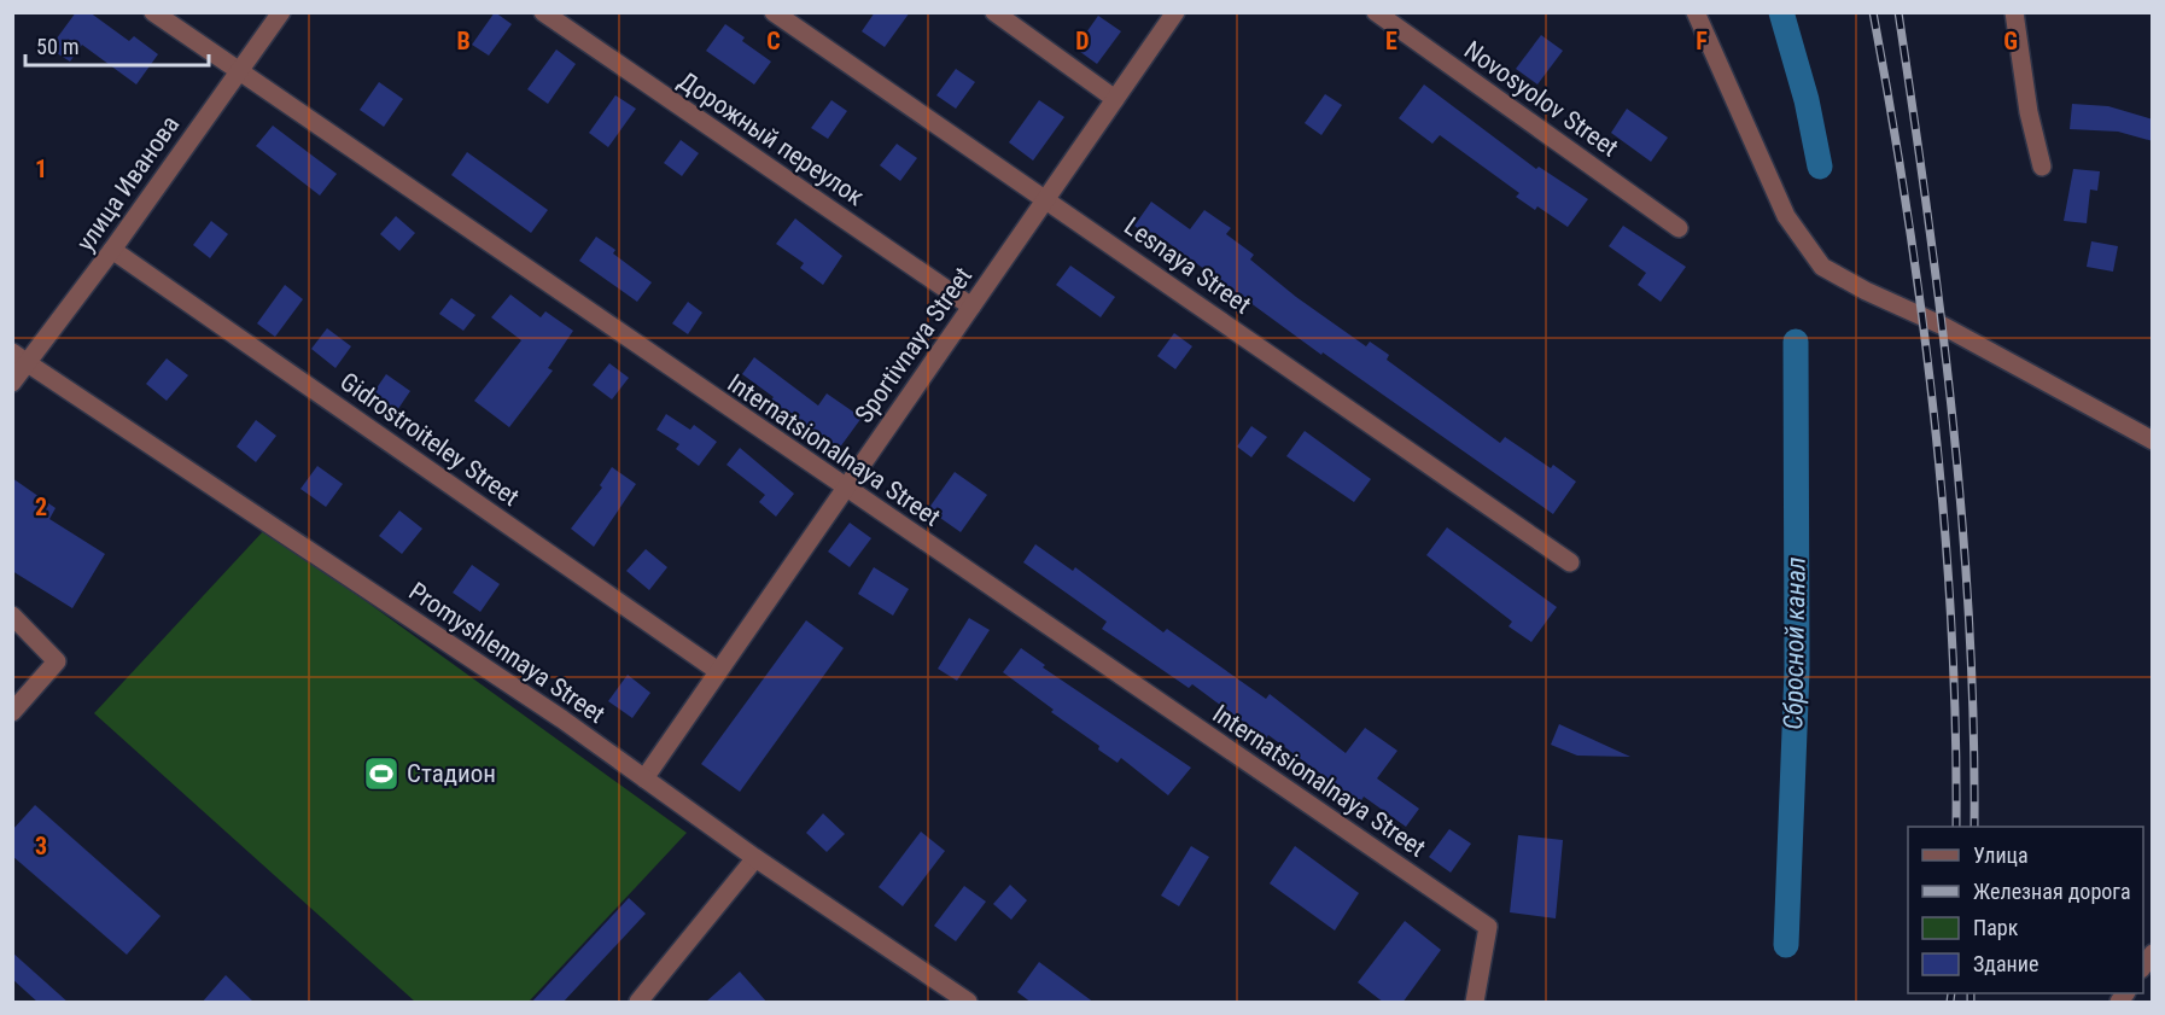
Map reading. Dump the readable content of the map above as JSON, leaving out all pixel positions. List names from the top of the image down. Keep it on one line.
{"streets":{"street":["Novosyolov Street","Дорожный переулок","улица Иванова","Lesnaya Street","Sportivnaya Street","Gidrostroiteley Street","Internatsionalnaya Street","Promyshlennaya Street"]},"crossings":[["Дорожный переулок","Sportivnaya Street"],["улица Иванова","Gidrostroiteley Street"],["улица Иванова","Internatsionalnaya Street"],["улица Иванова","Promyshlennaya Street"],["Lesnaya Street","Sportivnaya Street"],["Sportivnaya Street","Gidrostroiteley Street"],["Sportivnaya Street","Internatsionalnaya Street"],["Sportivnaya Street","Promyshlennaya Street"]],"water":["Сбросной канал"],"places":{"sports":["Стадион"]},"legend":["Улица","Железная дорога","Парк","Здание"],"scale_bar":"50 m","grid":{"columns":["B","C","D","E","F","G"],"rows":["1","2","3"]}}
